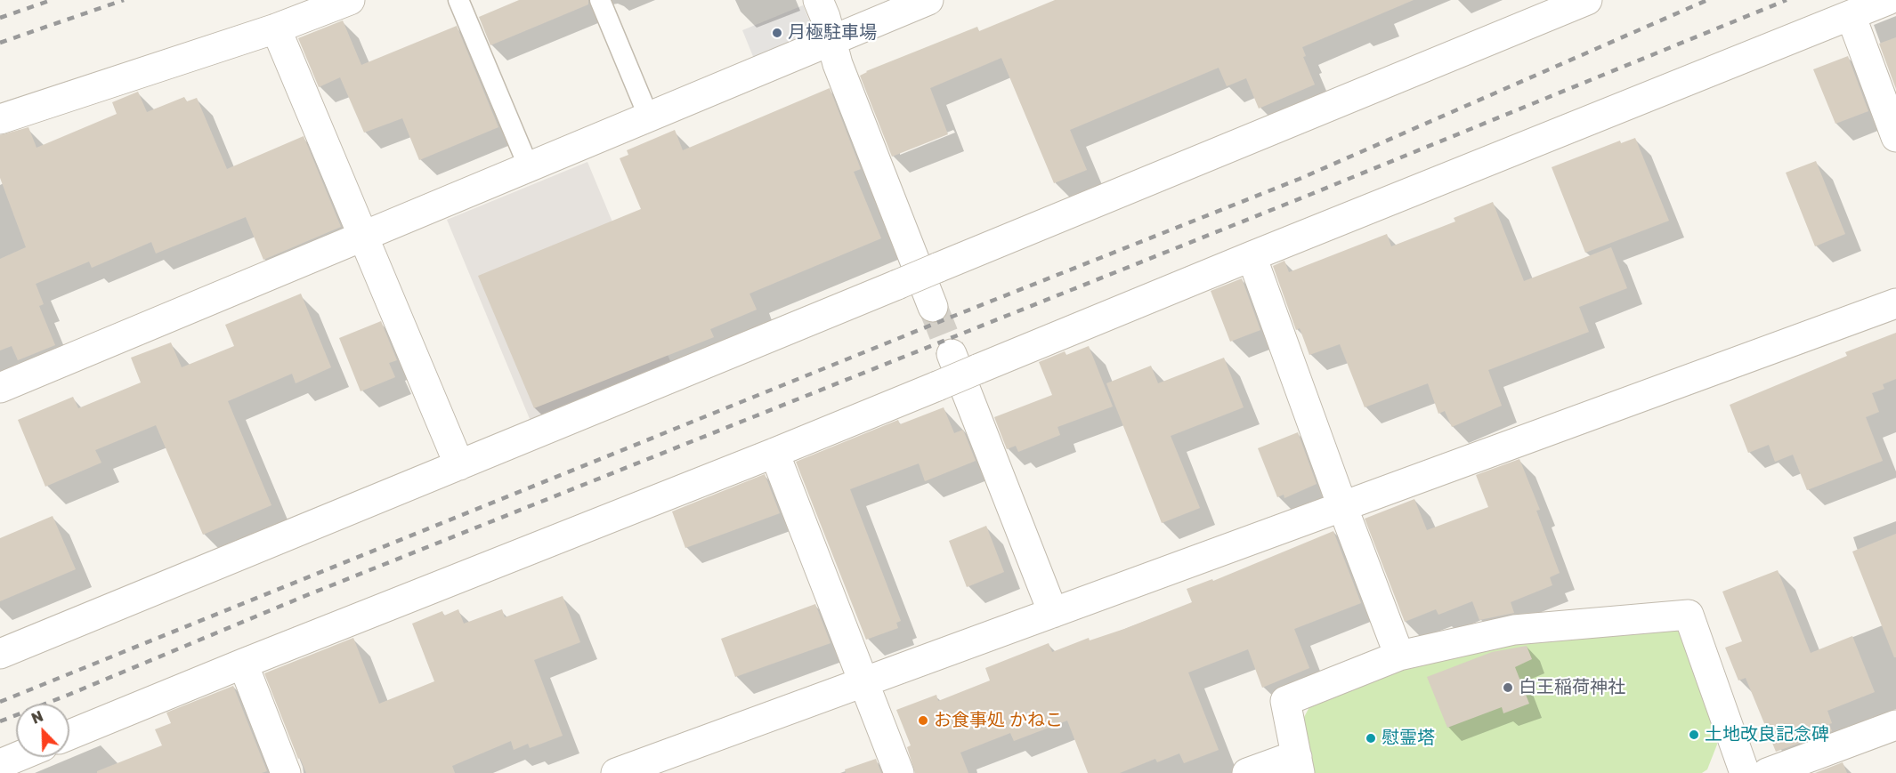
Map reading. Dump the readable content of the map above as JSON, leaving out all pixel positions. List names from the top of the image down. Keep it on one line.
{"places":["月極駐車場","白王稲荷神社","お食事処 かねこ","土地改良記念碑","慰霊塔"],"north":"top left"}
